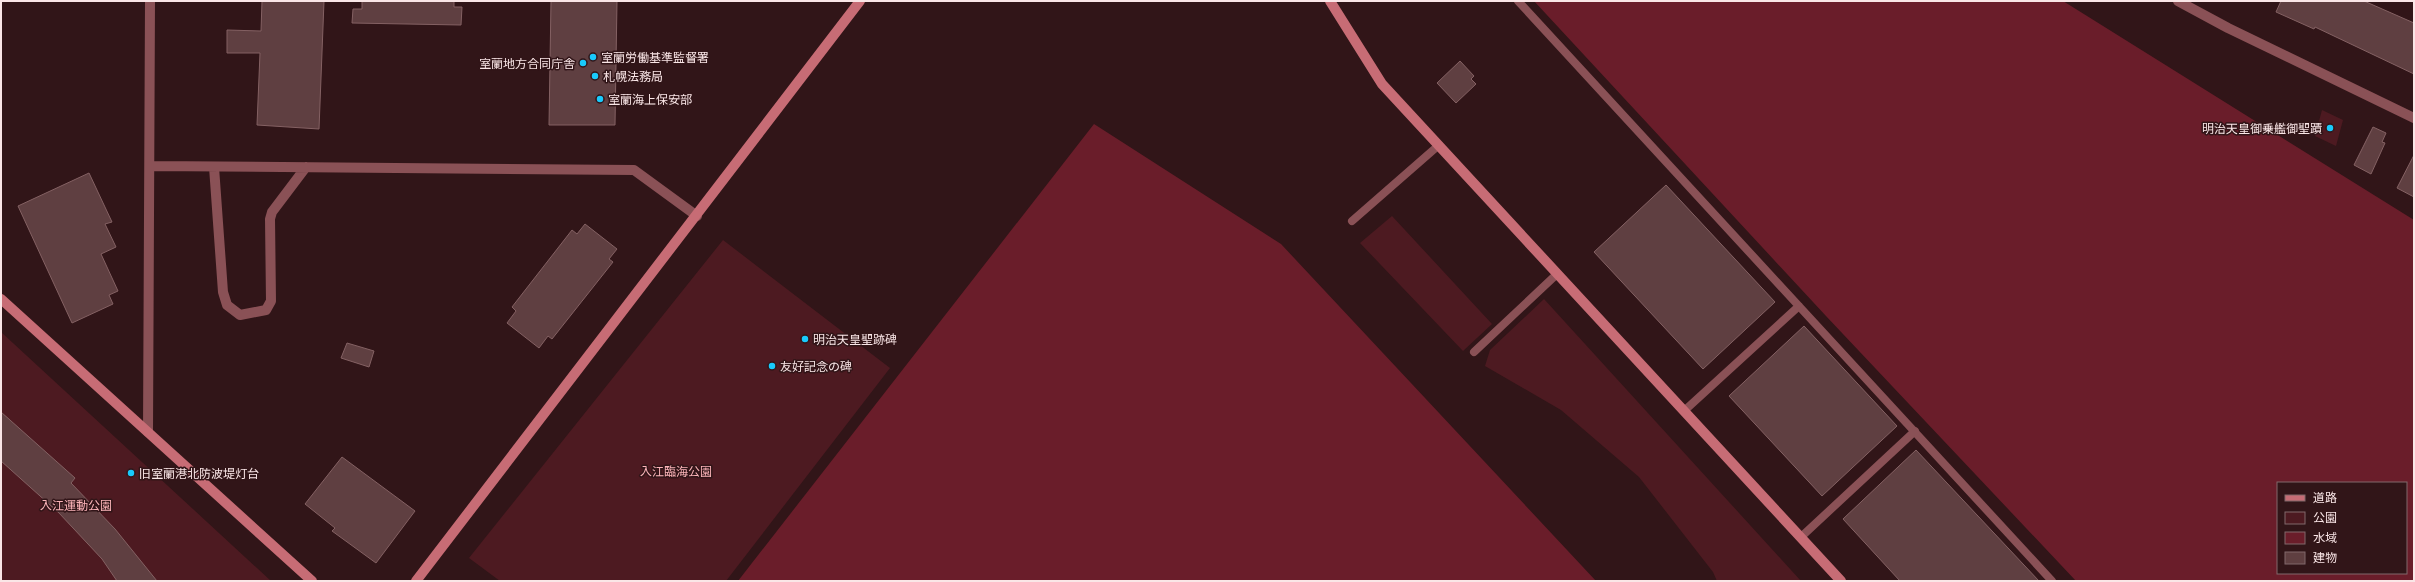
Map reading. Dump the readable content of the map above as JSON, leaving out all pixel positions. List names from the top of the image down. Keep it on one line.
{"parks":["入江臨海公園","入江運動公園"],"places":["室蘭労働基準監督署","室蘭地方合同庁舎","札幌法務局","室蘭海上保安部","明治天皇御乗艦御聖蹟","明治天皇聖跡碑","友好記念の碑","旧室蘭港北防波堤灯台"],"legend":["道路","公園","水域","建物"]}
